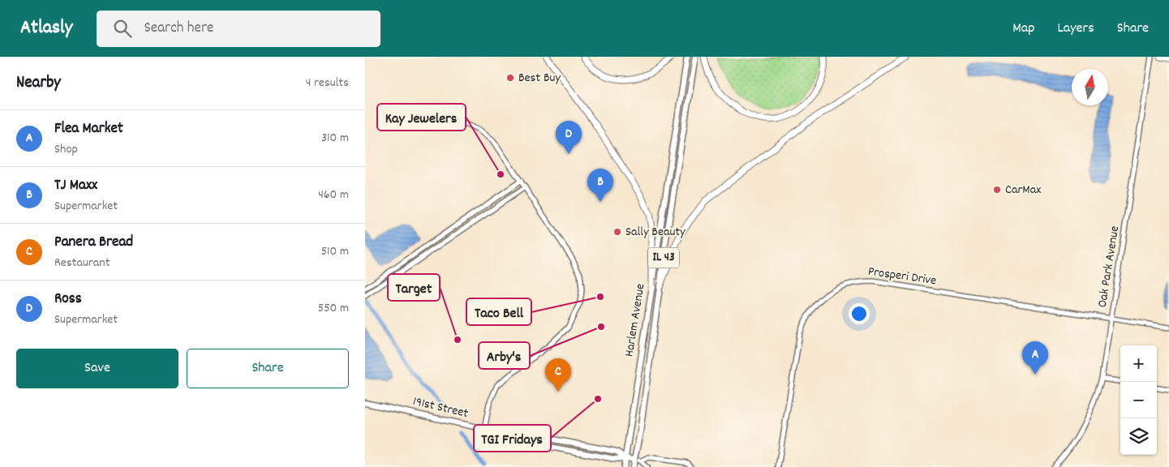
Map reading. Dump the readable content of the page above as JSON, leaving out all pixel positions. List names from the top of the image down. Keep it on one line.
{"streets":{"main road":["IL 43","Harlem Avenue","191st Street"],"street":["Oak Park Avenue","Prosperi Drive"]},"crossings":[["Oak Park Avenue","Prosperi Drive"],["Harlem Avenue","191st Street"]],"places":["Best Buy","Kay Jewelers","CarMax","Sally Beauty","Taco Bell","Arby's","Target","TGI Fridays"],"north":"top","page":{"header":"Atlasly","search":"Search here","nav":["Map","Layers","Share"],"heading":["Nearby","4 results"],"list":[{"mark":"A","name":"Flea Market","note":"Shop","value":"310 m"},{"mark":"B","name":"TJ Maxx","note":"Supermarket","value":"460 m"},{"mark":"C","name":"Panera Bread","note":"Restaurant","value":"510 m"},{"mark":"D","name":"Ross","note":"Supermarket","value":"550 m"}],"pins":["D","B","A","C"],"buttons":["Save","Share"],"map_buttons":["+","−"]}}
